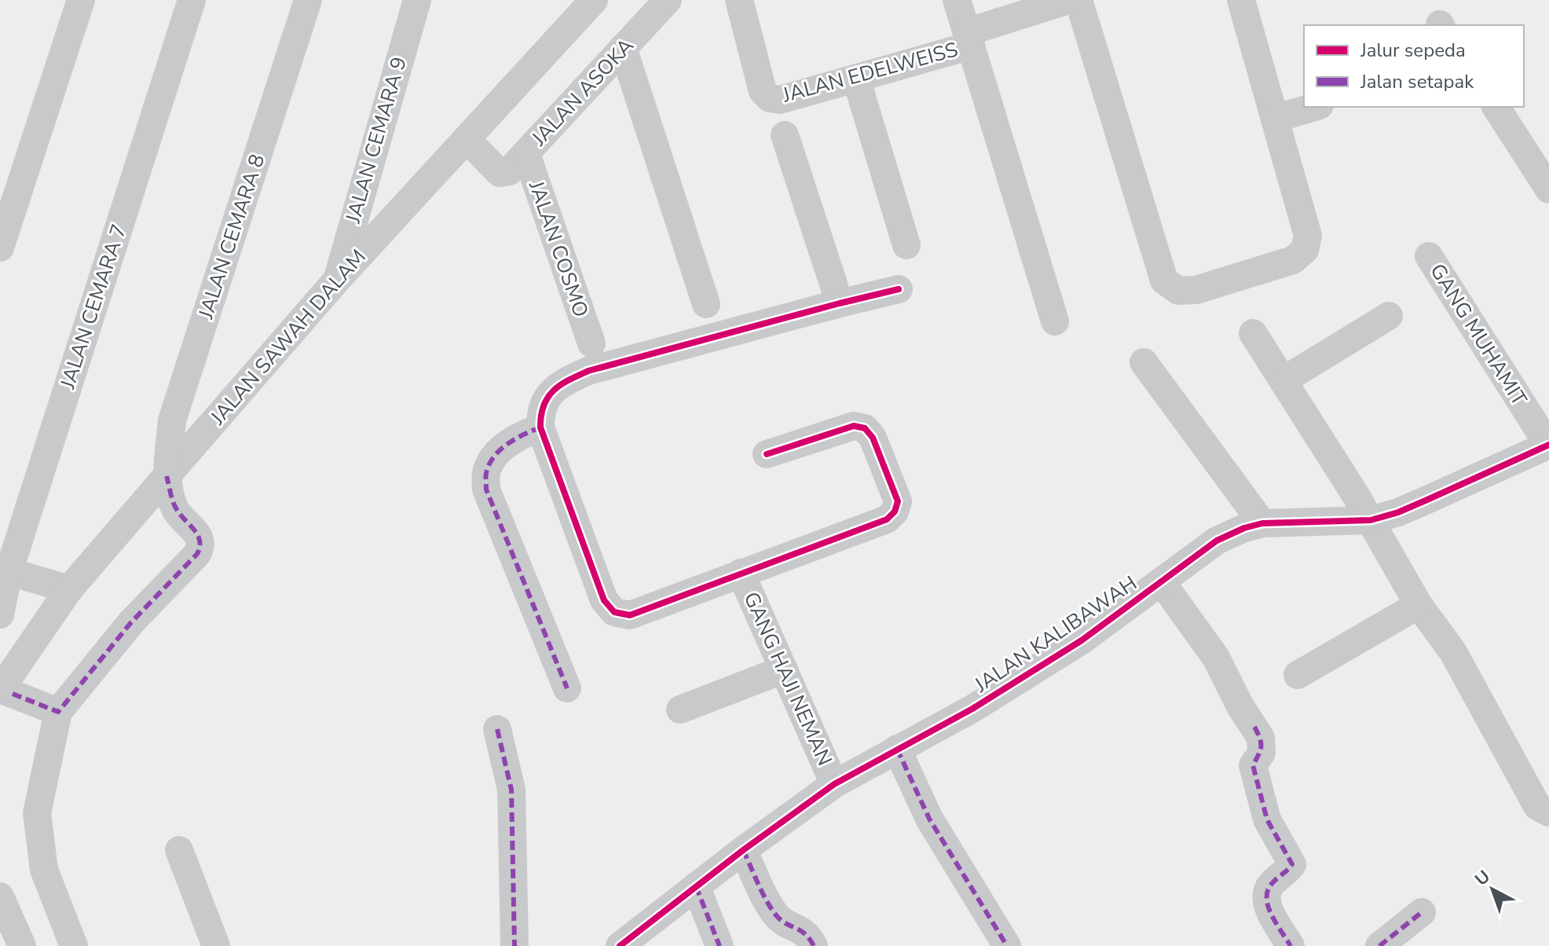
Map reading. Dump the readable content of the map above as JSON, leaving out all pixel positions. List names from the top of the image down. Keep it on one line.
{"streets":{"street":["JALAN EDELWEISS","JALAN ASOKA","JALAN CEMARA 9","JALAN CEMARA 8","JALAN COSMO","JALAN CEMARA 7","GANG MUHAMIT","JALAN SAWAH DALAM","JALAN KALIBAWAH","GANG HAJI NEMAN"]},"crossings":[["JALAN ASOKA","JALAN COSMO"],["JALAN ASOKA","JALAN SAWAH DALAM"],["JALAN CEMARA 9","JALAN SAWAH DALAM"],["JALAN CEMARA 8","JALAN SAWAH DALAM"],["GANG MUHAMIT","JALAN KALIBAWAH"],["JALAN KALIBAWAH","GANG HAJI NEMAN"]],"legend":["Jalur sepeda","Jalan setapak"],"north":"top left"}
